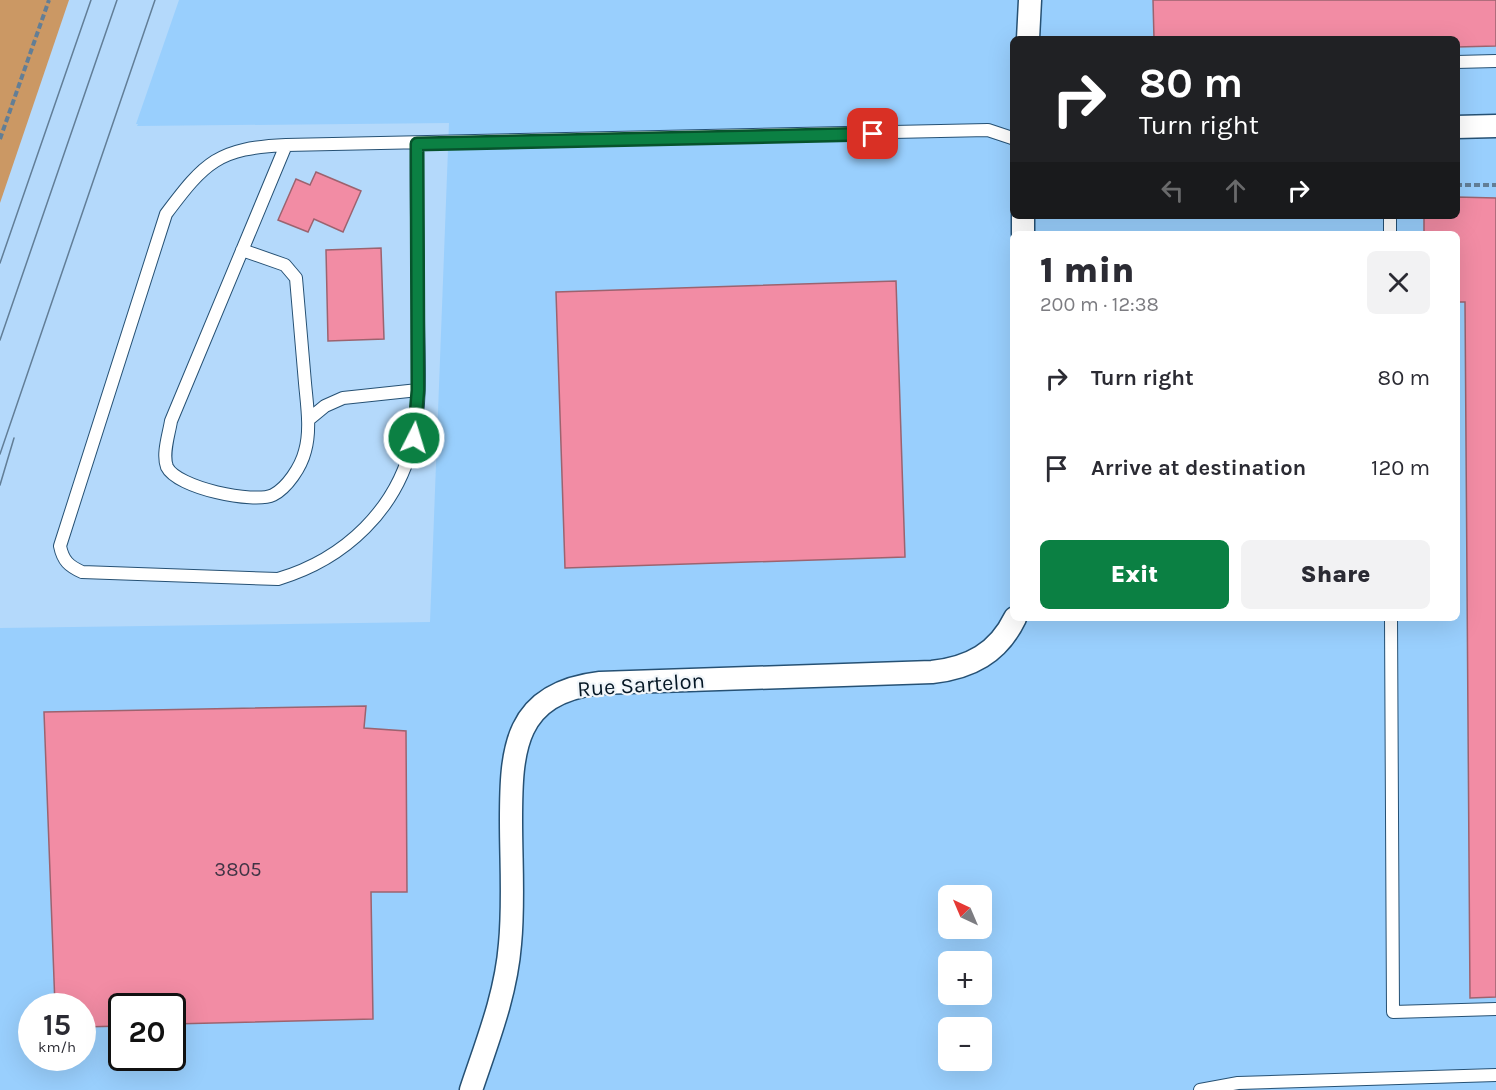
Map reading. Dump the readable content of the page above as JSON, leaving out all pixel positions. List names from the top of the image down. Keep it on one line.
{"streets":{"street":["Rue Sartelon"]},"house_numbers":["3805"],"north":"top left","page":{"turn":["80 m","Turn right"],"heading":["1 min","200 m · 12:38"],"list":[{"name":"Turn right","value":"80 m"},{"name":"Arrive at destination","value":"120 m"}],"buttons":["Exit","Share"],"map_buttons":["+","−"],"speed":"15 km/h","limit":"20"}}
